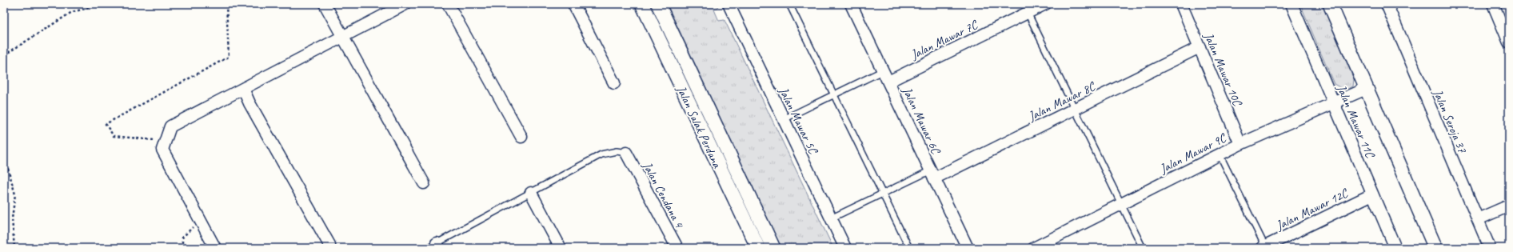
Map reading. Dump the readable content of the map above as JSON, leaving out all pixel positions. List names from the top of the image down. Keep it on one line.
{"streets":{"street":["Jalan Mawar 7C","Jalan Mawar 10C","Jalan Mawar 8C","Jalan Mawar 5C","Jalan Mawar 6C","Jalan Mawar 11C","Jalan Seroja 37","Jalan Salak Perdana","Jalan Mawar 9C","Jalan Cendana 4","Jalan Mawar 12C"]},"crossings":[["Jalan Mawar 7C","Jalan Mawar 6C"],["Jalan Mawar 10C","Jalan Mawar 8C"],["Jalan Mawar 10C","Jalan Mawar 9C"],["Jalan Mawar 8C","Jalan Mawar 6C"],["Jalan Mawar 11C","Jalan Mawar 9C"],["Jalan Mawar 11C","Jalan Mawar 12C"]]}
